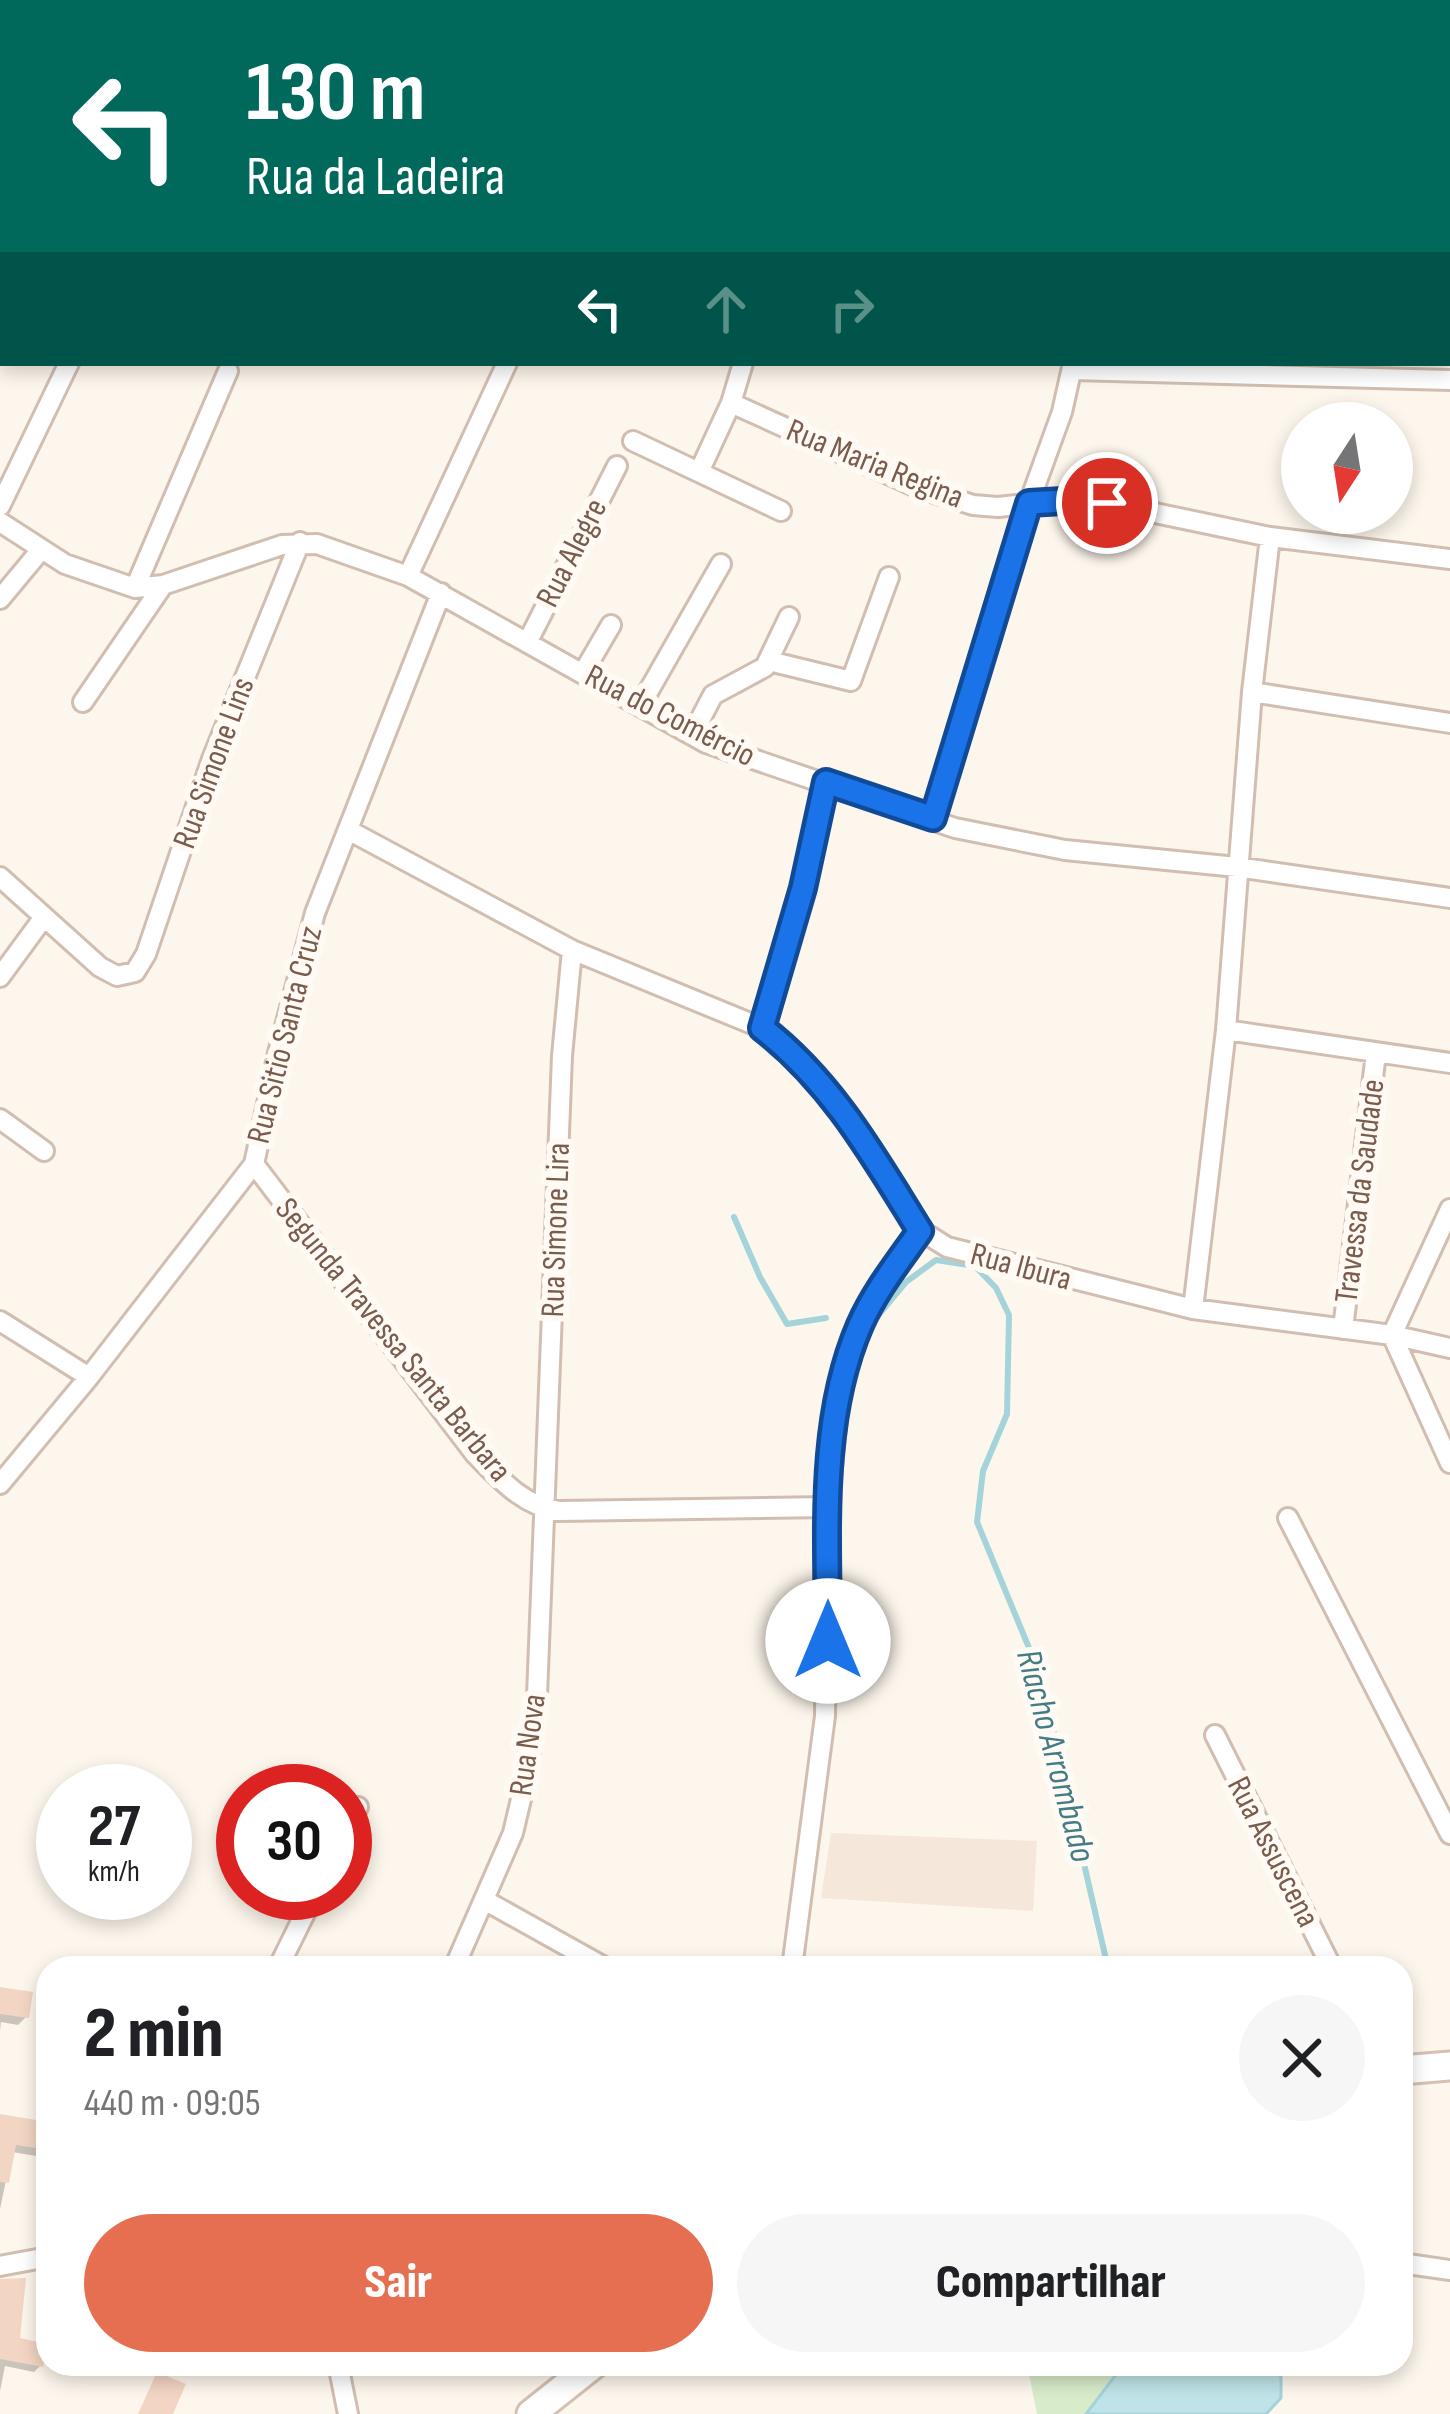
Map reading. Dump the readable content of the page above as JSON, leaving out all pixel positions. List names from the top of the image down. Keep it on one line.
{"streets":{"street":["Rua Maria Regina","Rua Alegre","Rua do Comércio","Rua Simone Lins","Rua Sitio Santa Cruz","Travessa da Saudade","Rua Simone Lira","Rua Ibura","Segunda Travessa Santa Barbara","Rua Nova","Rua Assuscena"]},"crossings":[["Rua Alegre","Rua do Comércio"],["Rua do Comércio","Rua Simone Lins"],["Rua do Comércio","Rua Sitio Santa Cruz"],["Rua Sitio Santa Cruz","Segunda Travessa Santa Barbara"],["Travessa da Saudade","Rua Ibura"],["Rua Simone Lira","Segunda Travessa Santa Barbara"],["Rua Simone Lira","Rua Nova"],["Segunda Travessa Santa Barbara","Rua Nova"]],"water":["Riacho Arrombado"],"north":"bottom","page":{"turn":["130 m","Rua da Ladeira"],"speed":"27 km/h","limit":"30","heading":["2 min","440 m · 09:05"],"buttons":["Sair","Compartilhar"]}}
